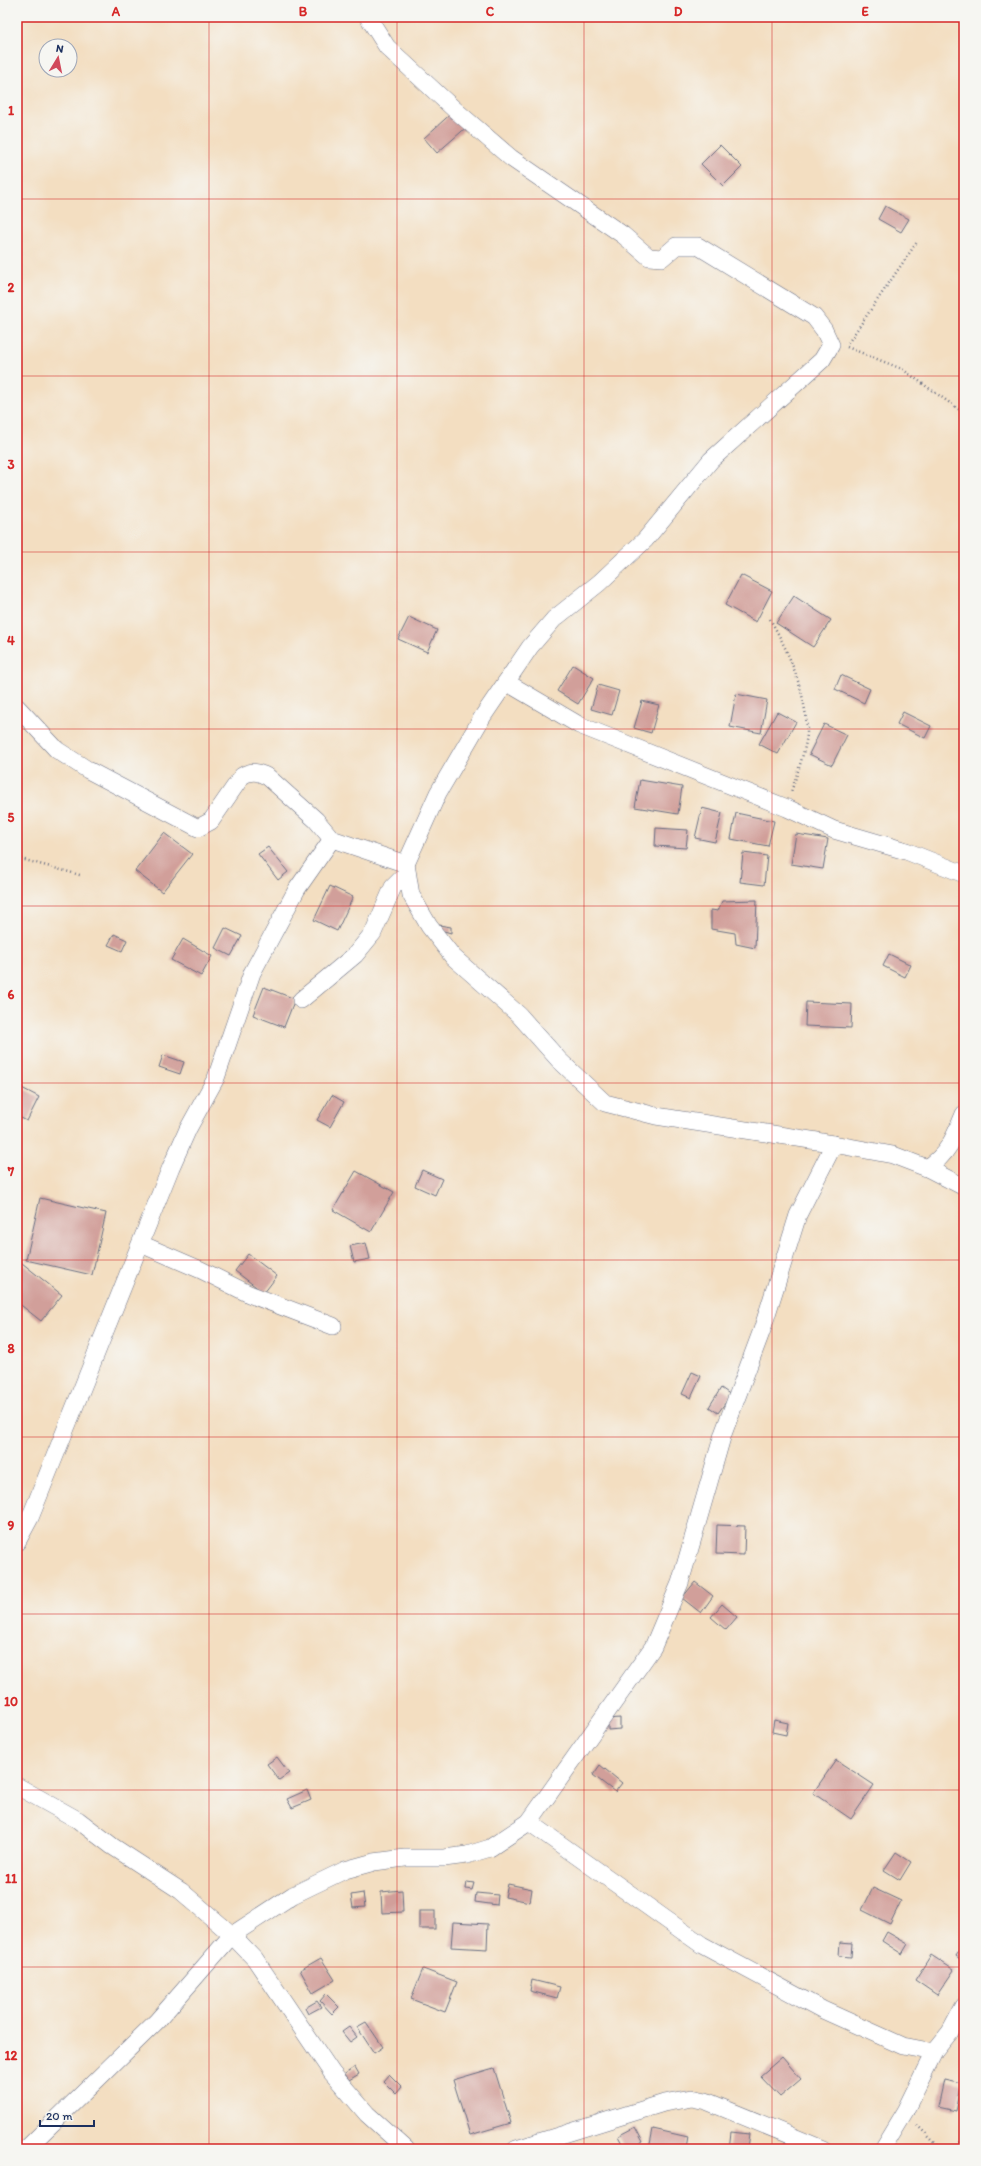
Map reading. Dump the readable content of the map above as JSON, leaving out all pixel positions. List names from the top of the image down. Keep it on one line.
{"scale_bar":"20 m","north":"top","grid":{"columns":["A","B","C","D","E"],"rows":["1","2","3","4","5","6","7","8","9","10","11","12"]}}
